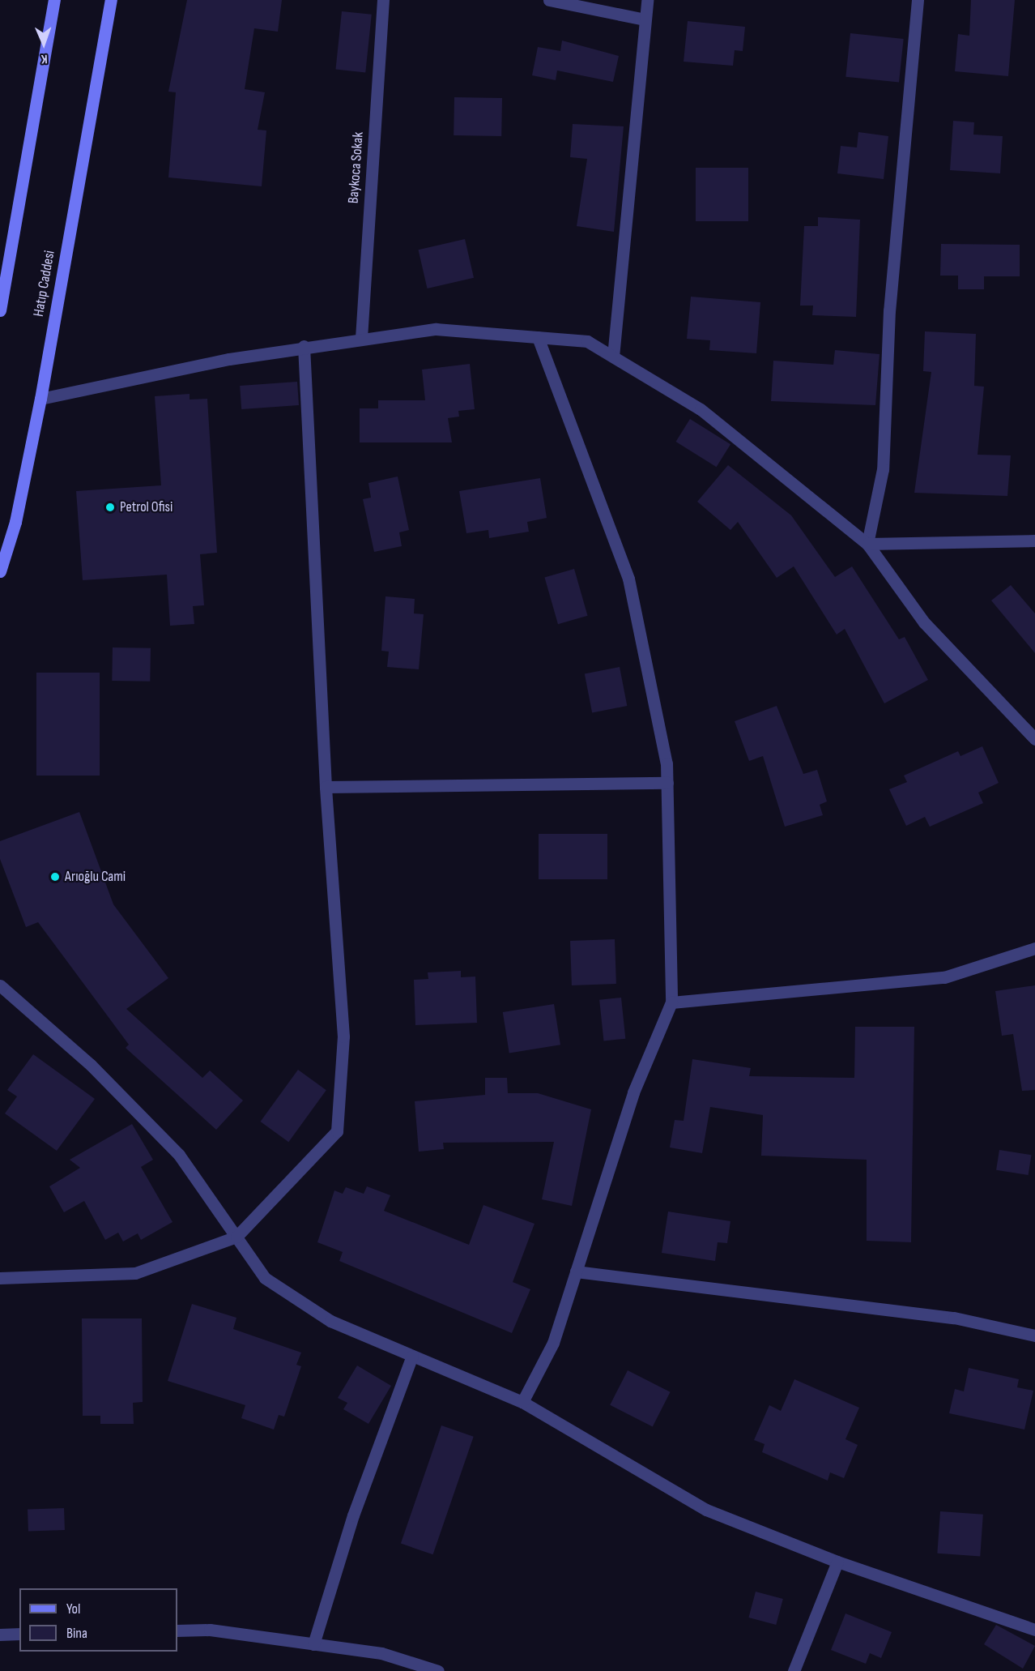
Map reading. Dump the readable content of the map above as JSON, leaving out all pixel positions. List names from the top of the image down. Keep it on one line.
{"streets":{"main road":["Hatıp Caddesi"],"street":["Baykoca Sokak"]},"places":["Petrol Ofisi","Arıoğlu Cami"],"legend":["Yol","Bina"],"north":"bottom"}
